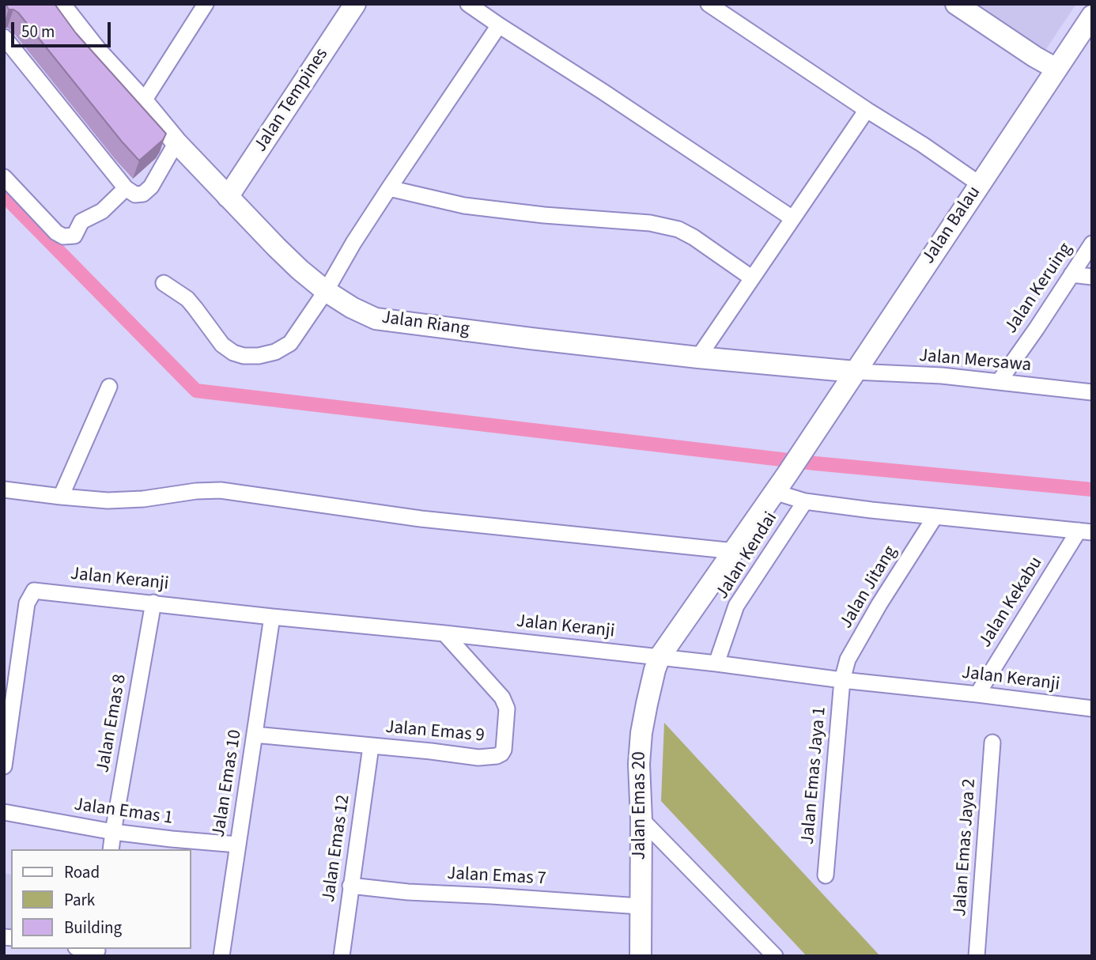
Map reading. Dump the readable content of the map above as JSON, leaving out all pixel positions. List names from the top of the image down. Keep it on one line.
{"streets":{"street":["Jalan Tempines","Jalan Balau","Jalan Keruing","Jalan Riang","Jalan Mersawa","Jalan Kendai","Jalan Keranji","Jalan Jitang","Jalan Kekabu","Jalan Emas 8","Jalan Emas 9","Jalan Emas Jaya 1","Jalan Emas 10","Jalan Emas 20","Jalan Emas 1","Jalan Emas Jaya 2","Jalan Emas 12","Jalan Emas 7"]},"crossings":[["Jalan Tempines","Jalan Riang"],["Jalan Balau","Jalan Riang"],["Jalan Balau","Jalan Mersawa"],["Jalan Balau","Jalan Emas 20"],["Jalan Keruing","Jalan Mersawa"],["Jalan Riang","Jalan Mersawa"],["Jalan Kendai","Jalan Keranji"],["Jalan Keranji","Jalan Jitang"],["Jalan Keranji","Jalan Kekabu"],["Jalan Keranji","Jalan Emas 8"],["Jalan Keranji","Jalan Emas 9"],["Jalan Keranji","Jalan Emas Jaya 1"],["Jalan Keranji","Jalan Emas 10"],["Jalan Keranji","Jalan Emas 20"],["Jalan Jitang","Jalan Emas Jaya 1"],["Jalan Emas 8","Jalan Emas 1"],["Jalan Emas 9","Jalan Emas 10"],["Jalan Emas 9","Jalan Emas 12"],["Jalan Emas 10","Jalan Emas 1"],["Jalan Emas 20","Jalan Emas 7"],["Jalan Emas 12","Jalan Emas 7"]],"legend":["Road","Park","Building"],"scale_bar":"50 m"}
